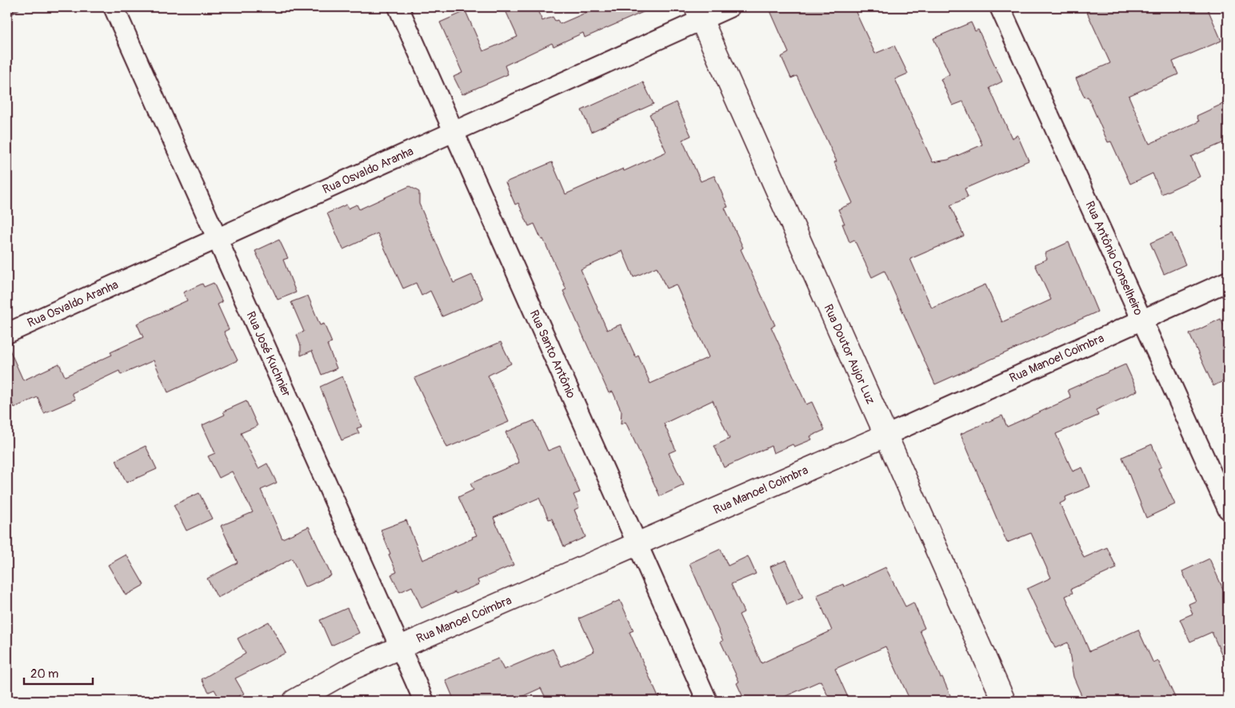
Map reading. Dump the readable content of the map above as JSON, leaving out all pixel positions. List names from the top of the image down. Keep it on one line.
{"streets":{"street":["Rua Osvaldo Aranha","Rua Antônio Conselheiro","Rua José Kuchnier","Rua Santo Antônio","Rua Doutor Aujor Luz","Rua Manoel Coimbra"]},"crossings":[["Rua Osvaldo Aranha","Rua José Kuchnier"],["Rua Osvaldo Aranha","Rua Santo Antônio"],["Rua Osvaldo Aranha","Rua Doutor Aujor Luz"],["Rua Antônio Conselheiro","Rua Manoel Coimbra"],["Rua José Kuchnier","Rua Manoel Coimbra"],["Rua Santo Antônio","Rua Manoel Coimbra"],["Rua Doutor Aujor Luz","Rua Manoel Coimbra"]],"scale_bar":"20 m"}
